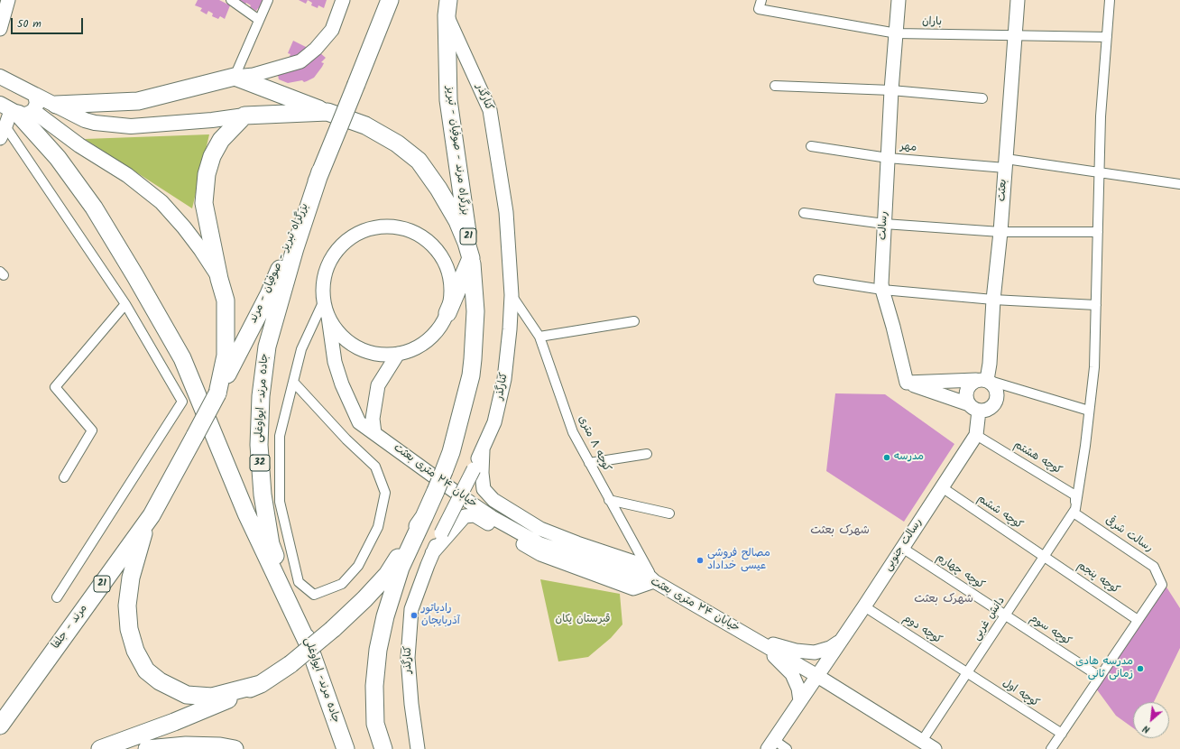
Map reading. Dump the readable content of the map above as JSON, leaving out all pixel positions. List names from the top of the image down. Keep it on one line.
{"streets":{"highway":["بزرگراه مرند - صوفیان - تبریز","21","بزرگراه تبریز - صوفیان - مرند","جاده مرند- ایواوغلی","32","مرند - جلفا"],"street":["باران","کنارگذر","مهر","بعثت","رسالت","کوچه ۸ متری","کوچه هشتم","خیابان ۲۴ متری بعثت","کوچه ششم","رسالت شرقی","رسالت جنوبی","کوچه چهارم","کوچه پنجم","دانش غربی","کوچه دوم","کوچه سوم","کوچه اول"]},"crossings":[["باران","بعثت"],["باران","رسالت"],["کنارگذر","بزرگراه مرند - صوفیان - تبریز"],["کنارگذر","کوچه ۸ متری"],["مهر","بعثت"],["مهر","رسالت"],["بزرگراه مرند - صوفیان - تبریز","21"],["بعثت","رسالت جنوبی"],["21","بزرگراه تبریز - صوفیان - مرند"],["21","جاده مرند- ایواوغلی"],["بزرگراه تبریز - صوفیان - مرند","جاده مرند- ایواوغلی"],["بزرگراه تبریز - صوفیان - مرند","مرند - جلفا"],["کوچه ۸ متری","خیابان ۲۴ متری بعثت"],["کوچه هشتم","رسالت شرقی"],["کوچه هشتم","رسالت جنوبی"],["کوچه هشتم","دانش غربی"],["خیابان ۲۴ متری بعثت","رسالت جنوبی"],["خیابان ۲۴ متری بعثت","دانش غربی"],["کوچه ششم","رسالت جنوبی"],["کوچه ششم","کوچه پنجم"],["کوچه ششم","دانش غربی"],["رسالت شرقی","کوچه پنجم"],["رسالت شرقی","دانش غربی"],["رسالت جنوبی","کوچه چهارم"],["رسالت جنوبی","کوچه دوم"],["کوچه چهارم","دانش غربی"],["کوچه چهارم","کوچه سوم"],["کوچه پنجم","دانش غربی"],["دانش غربی","کوچه دوم"],["دانش غربی","کوچه سوم"],["دانش غربی","کوچه اول"],["کوچه دوم","کوچه اول"]],"districts":["شهرک بعثت","شهرک بعثت"],"parks":["قبرستان یکان"],"places":["مدرسه","مصالح فروشی عیسی خداداد","رادیاتور آذربایجان","مدرسه هادی زمانی ثانی"],"scale_bar":"50 m","north":"bottom left"}
